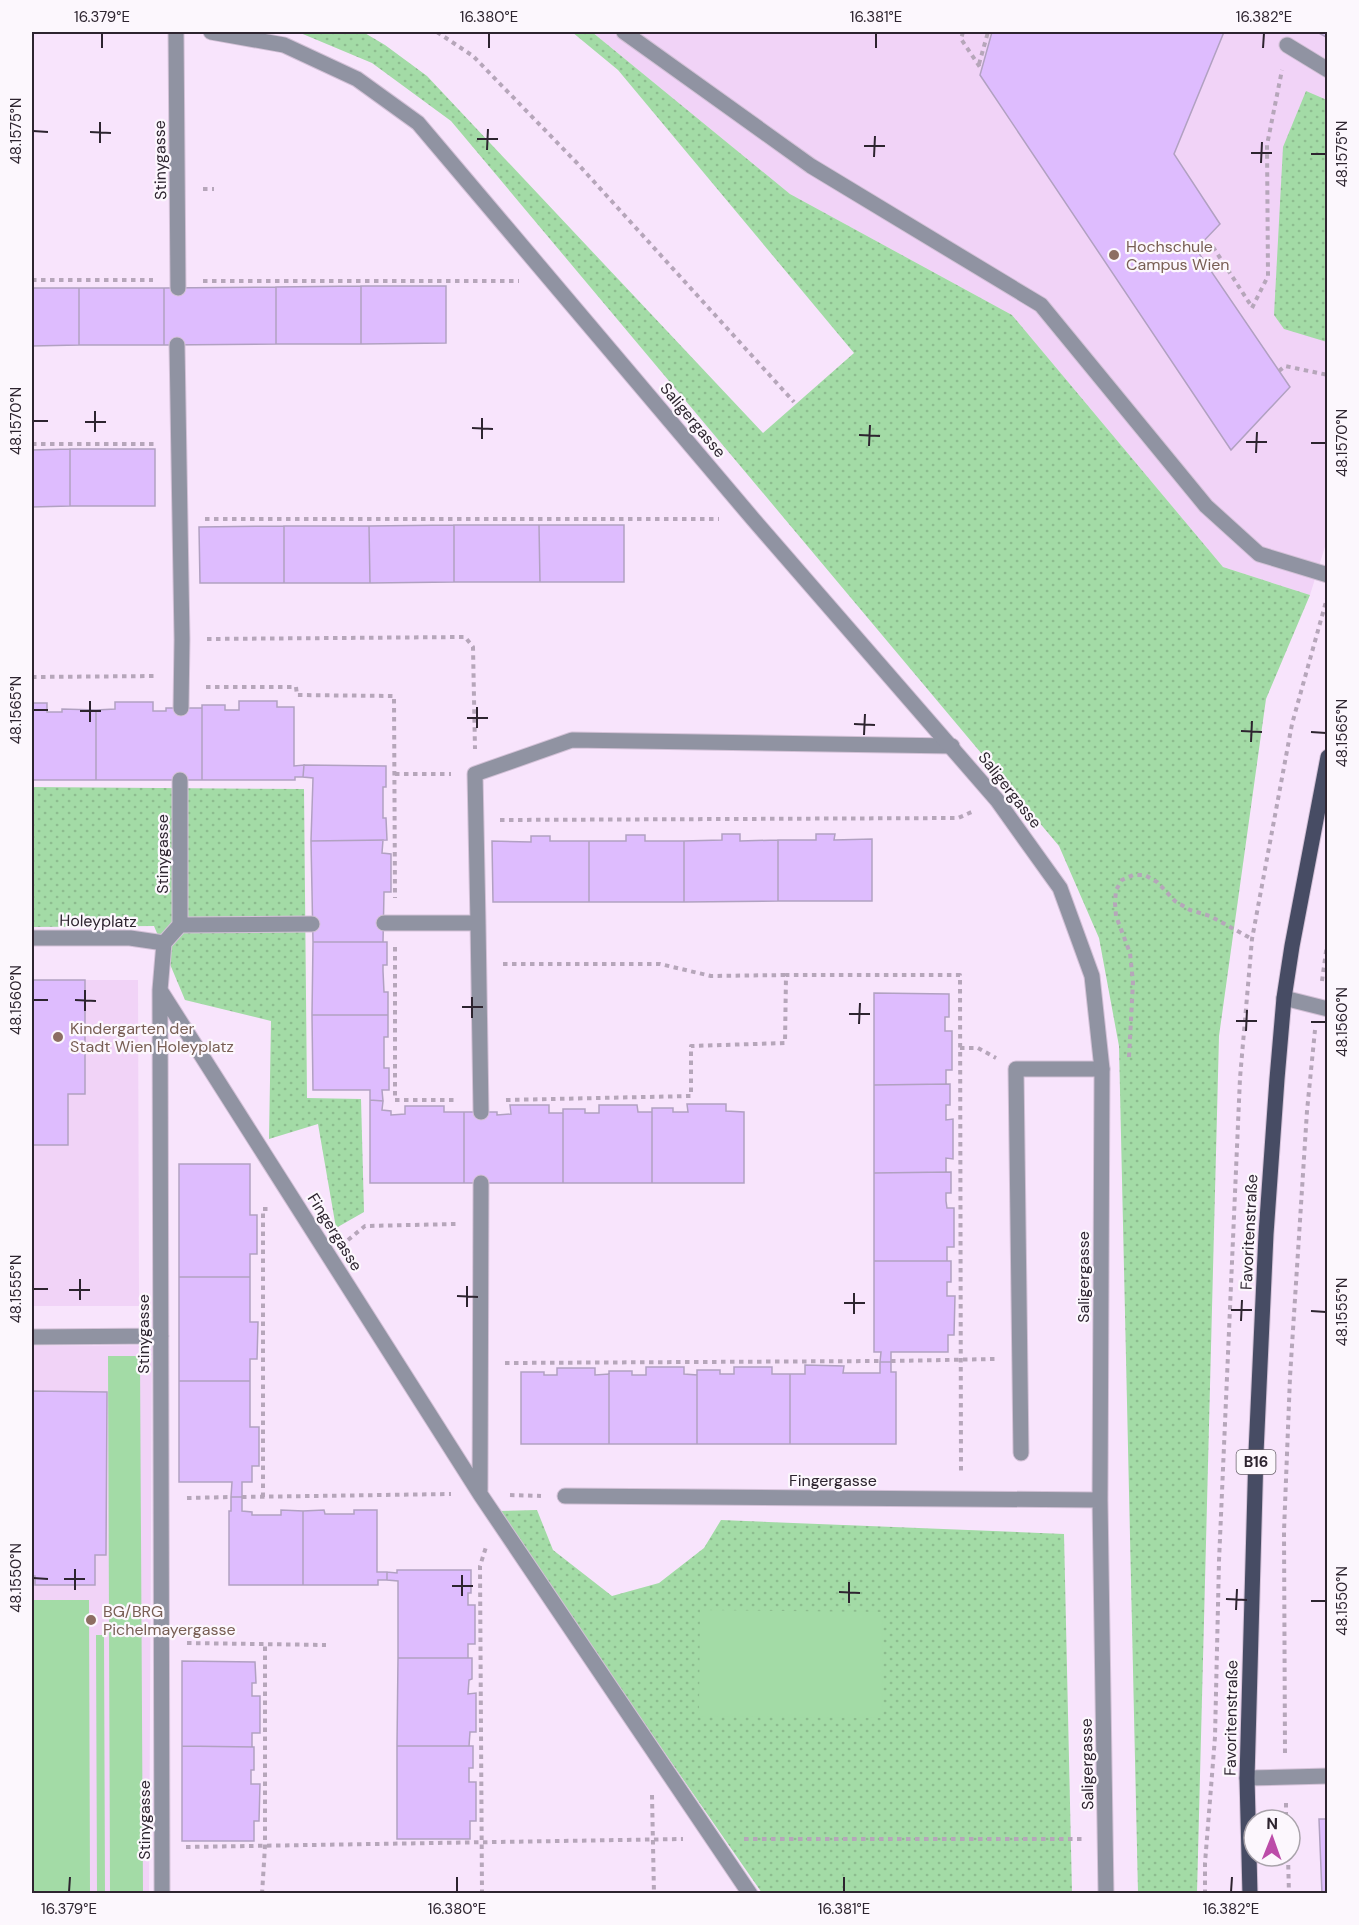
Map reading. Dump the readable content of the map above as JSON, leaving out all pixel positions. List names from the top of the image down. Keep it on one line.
{"streets":{"main road":["Favoritenstraße","B16"],"street":["Stinygasse","Saligergasse","Holeyplatz","Fingergasse"]},"crossings":[["Stinygasse","Holeyplatz"],["Stinygasse","Fingergasse"],["Saligergasse","Fingergasse"]],"places":["Hochschule Campus Wien","Kindergarten der Stadt Wien Holeyplatz","BG/BRG Pichelmayergasse"],"north":"top","coordinates":["16.379°E","16.380°E","16.381°E","16.382°E","48.1575°N","48.1570°N","48.1565°N","48.1560°N","48.1555°N","48.1550°N"]}
